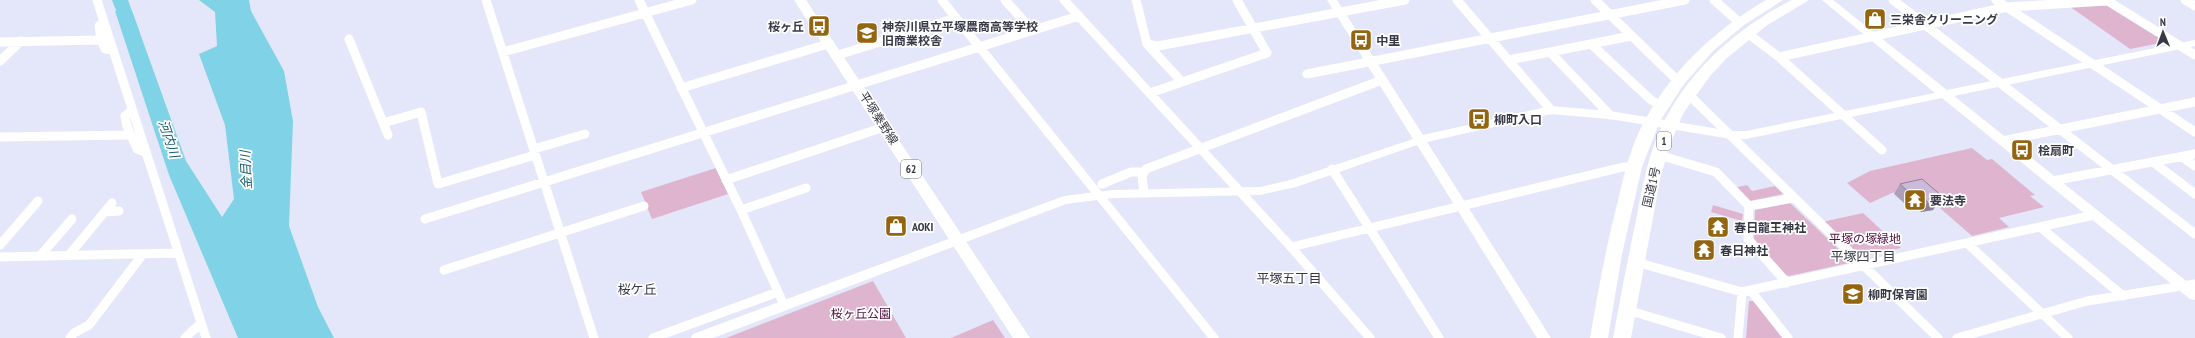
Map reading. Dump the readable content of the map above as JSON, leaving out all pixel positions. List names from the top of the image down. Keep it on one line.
{"streets":{"highway":["1","国道1号"],"main road":["平塚秦野線","62"]},"districts":["平塚四丁目","平塚五丁目","桜ケ丘"],"water":["河内川","金目川"],"parks":["平塚の塚緑地","桜ヶ丘公園"],"places":{"shop":["三栄舎クリーニング","AOKI"],"bus stop":["桜ヶ丘","中里","柳町入口","桧扇町"],"school or university":["神奈川県立平塚農商高等学校 旧商業校舎","柳町保育園"],"temple":["要法寺","春日龍王神社","春日神社"]},"north":"top"}
